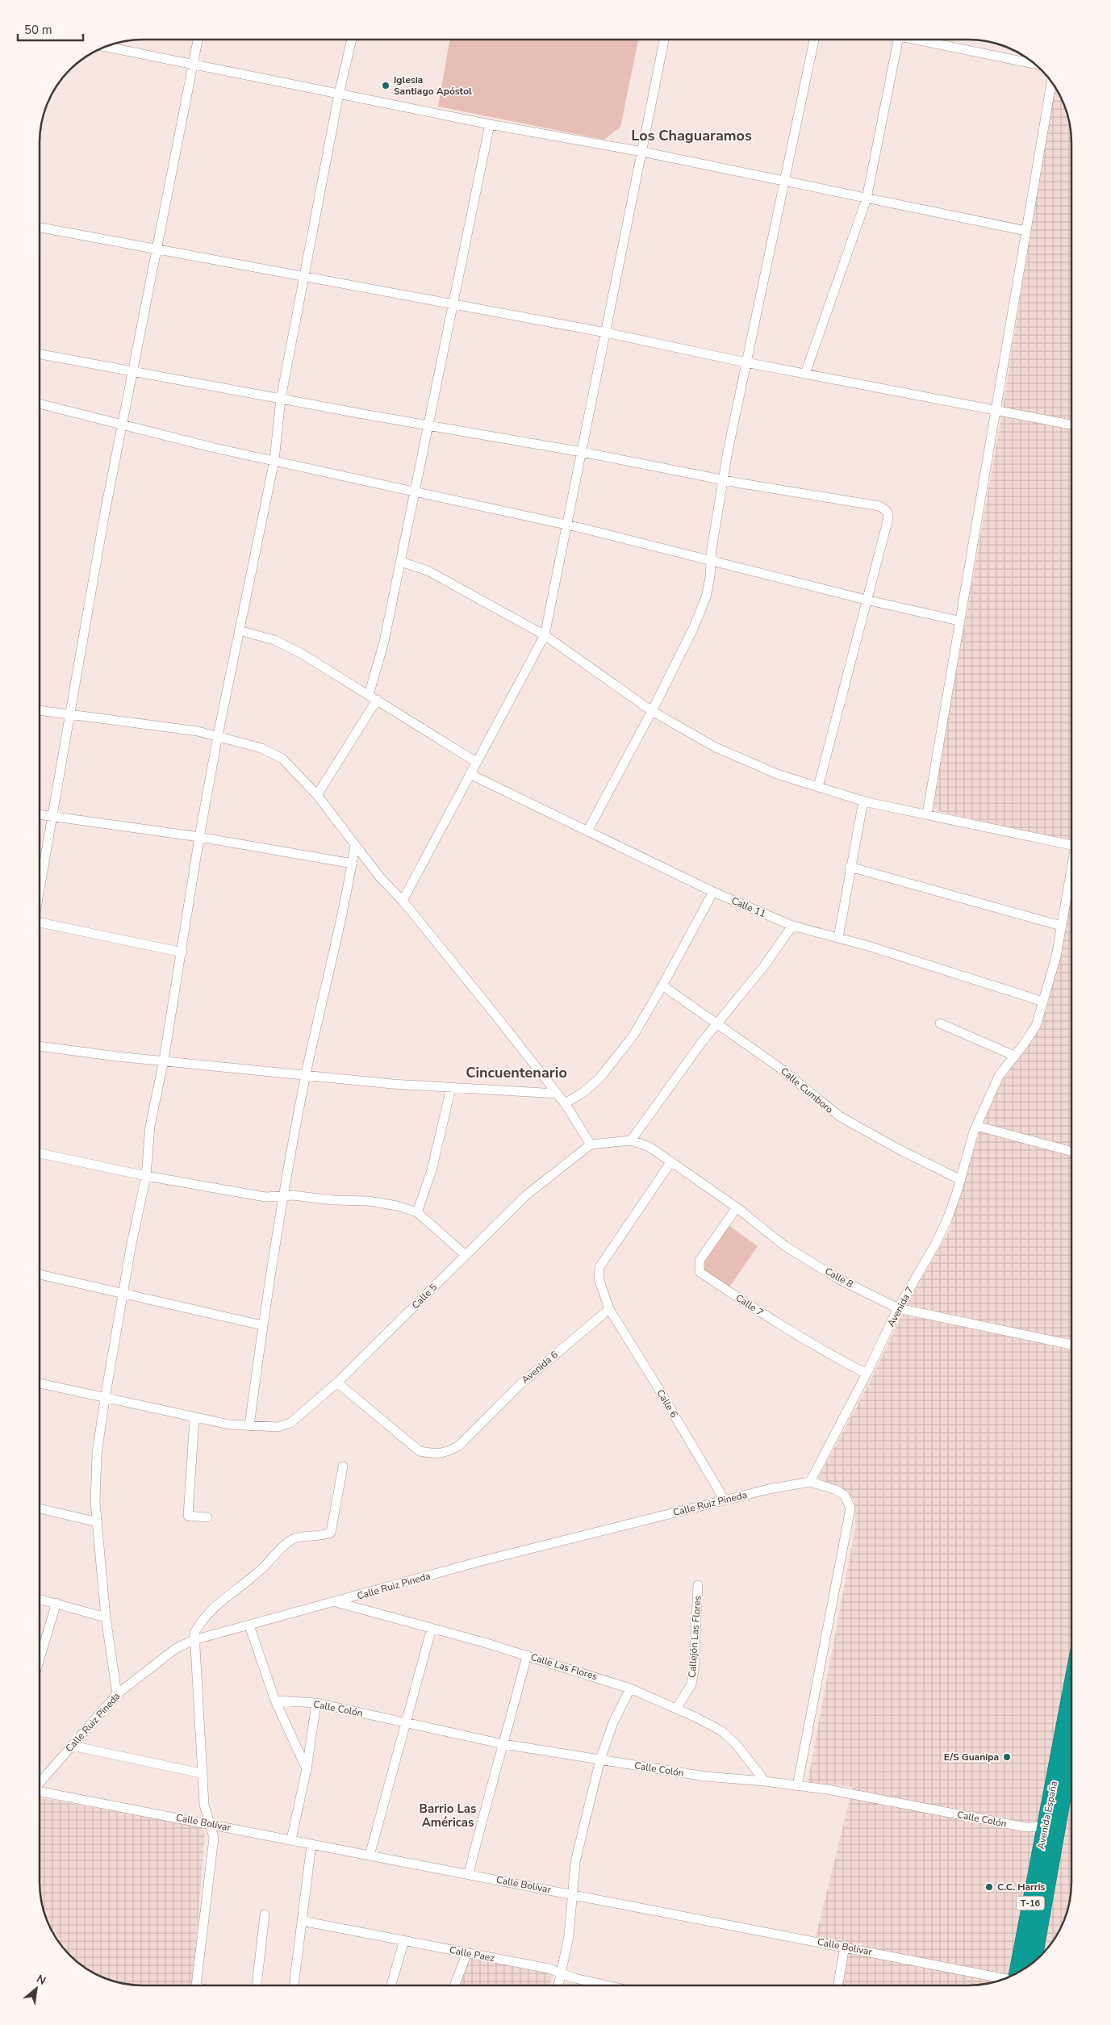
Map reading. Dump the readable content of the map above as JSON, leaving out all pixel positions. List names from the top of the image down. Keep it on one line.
{"streets":{"highway":["Avenida España","T-16"],"street":["Calle 11","Calle Cumboro","Calle 8","Calle 5","Calle 7","Avenida 7","Avenida 6","Calle 6","Calle Ruiz Pineda","Callejón Las Flores","Calle Las Flores","Calle Colón","Calle Bolívar","Calle Paez"]},"crossings":[["Calle 11","Avenida 7"],["Calle Cumboro","Avenida 7"],["Calle 8","Calle 7"],["Calle 8","Avenida 7"],["Calle 5","Avenida 6"],["Calle 7","Avenida 7"],["Avenida 7","Calle Ruiz Pineda"],["Avenida 6","Calle 6"],["Calle 6","Calle Ruiz Pineda"],["Calle Ruiz Pineda","Calle Las Flores"],["Callejón Las Flores","Calle Las Flores"],["Calle Las Flores","Calle Colón"],["Calle Colón","Avenida España"]],"districts":["Los Chaguaramos","Cincuentenario","Barrio Las Américas"],"places":["Iglesia Santiago Apóstol","E/S Guanipa","C.C. Harris"],"scale_bar":"50 m","north":"top right"}
